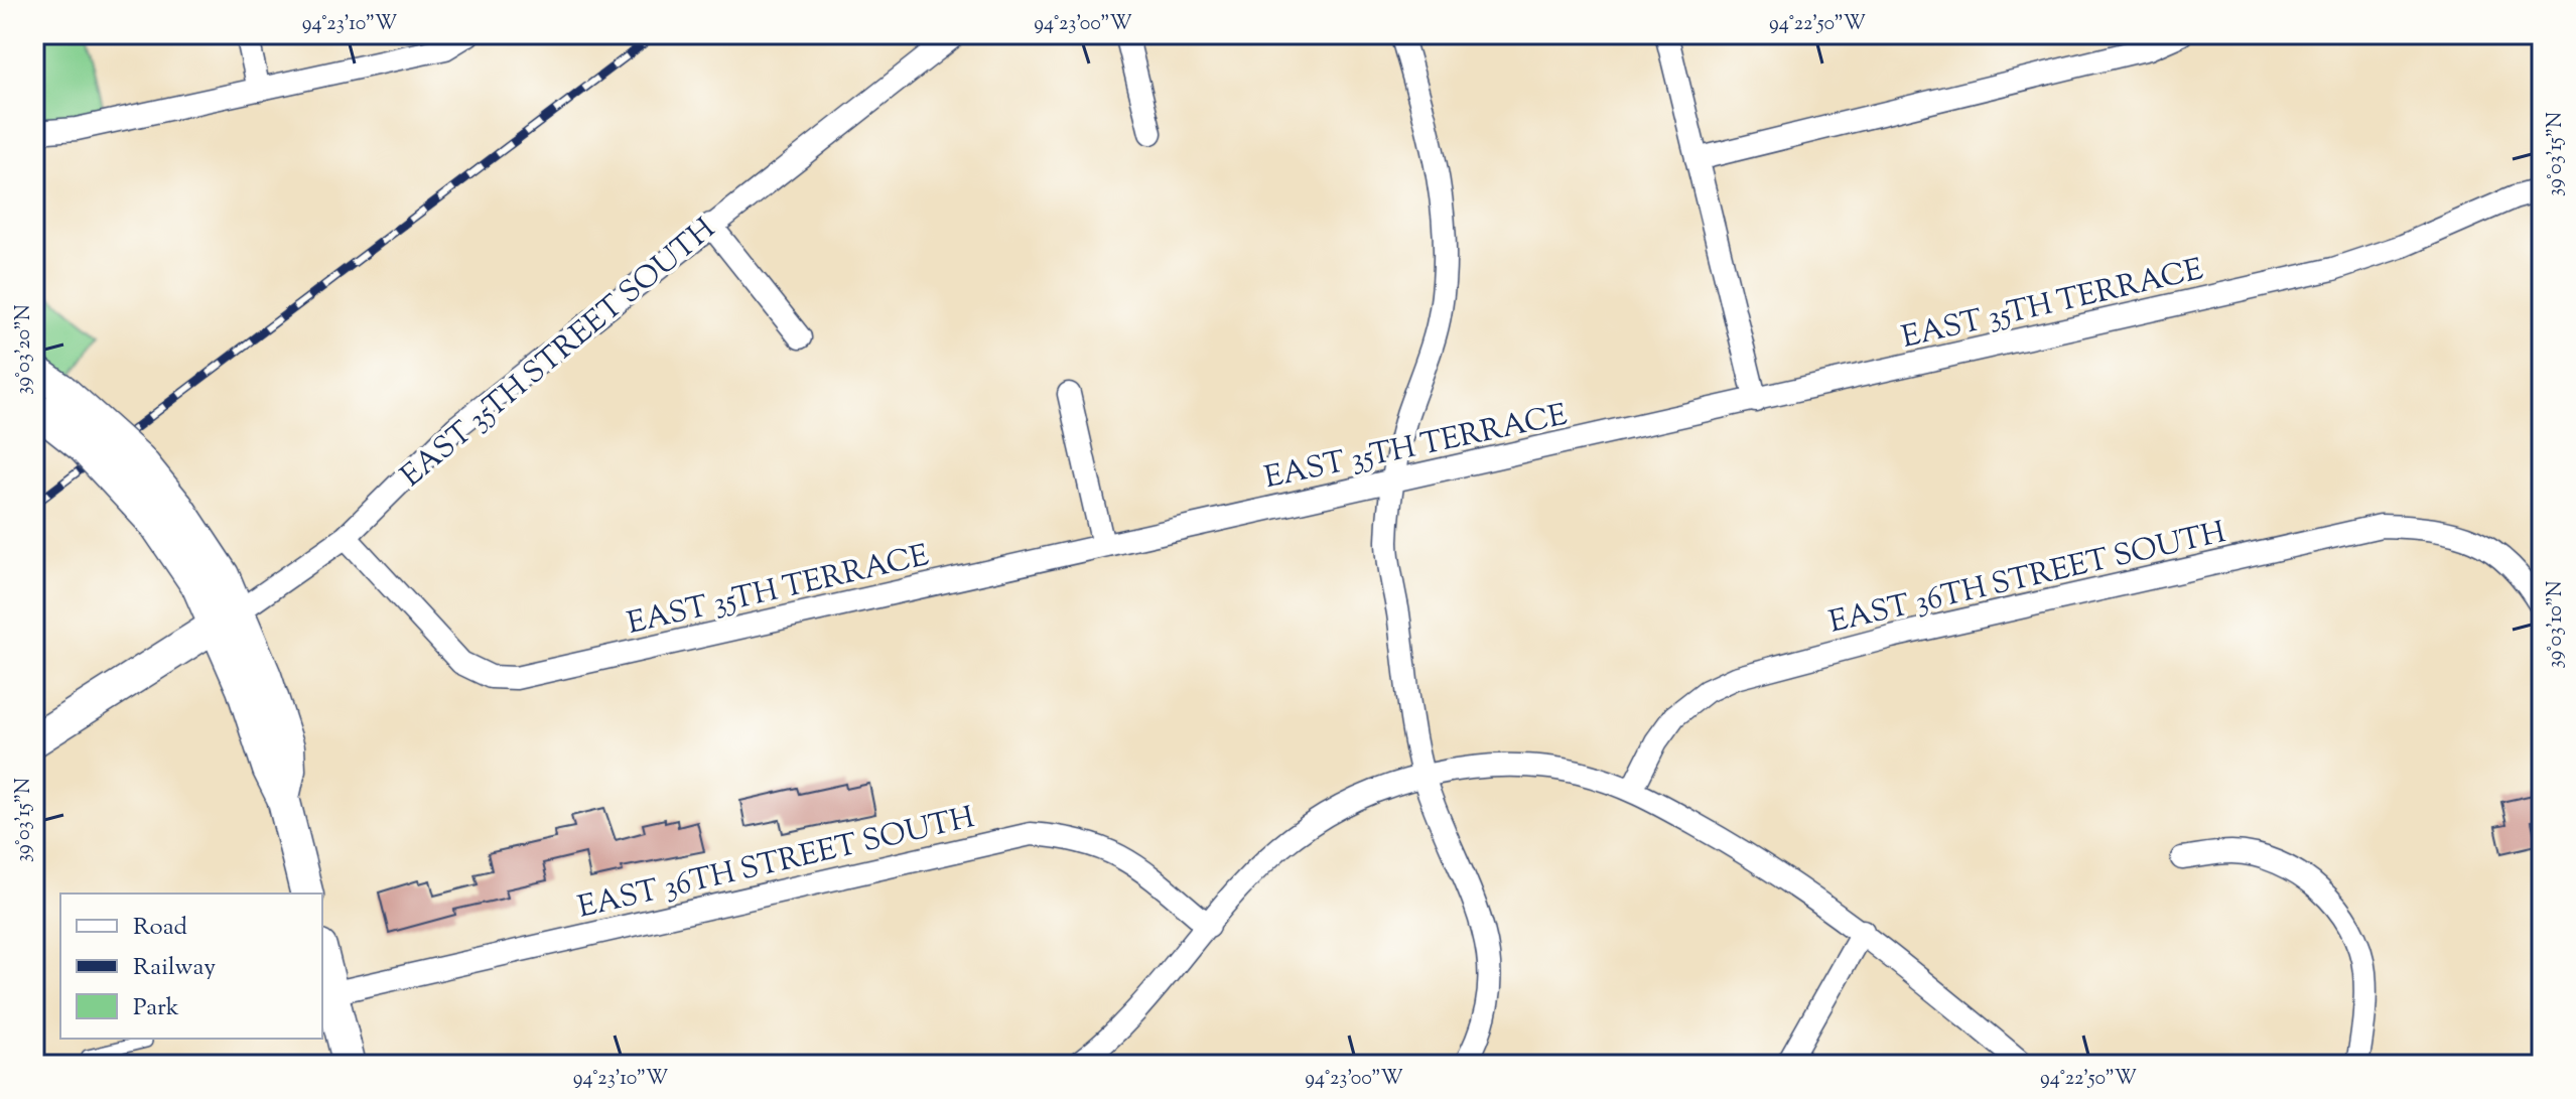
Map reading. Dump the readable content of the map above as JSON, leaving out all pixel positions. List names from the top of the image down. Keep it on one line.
{"streets":{"main road":["EAST 35TH STREET SOUTH"],"street":["EAST 35TH TERRACE","EAST 36TH STREET SOUTH"]},"crossings":[["EAST 35TH TERRACE","EAST 35TH STREET SOUTH"]],"legend":["Road","Railway","Park"],"coordinates":["94°23'10\"W","94°23'00\"W","94°22'50\"W","39°03'15\"N","39°03'20\"N","39°03'10\"N"]}
